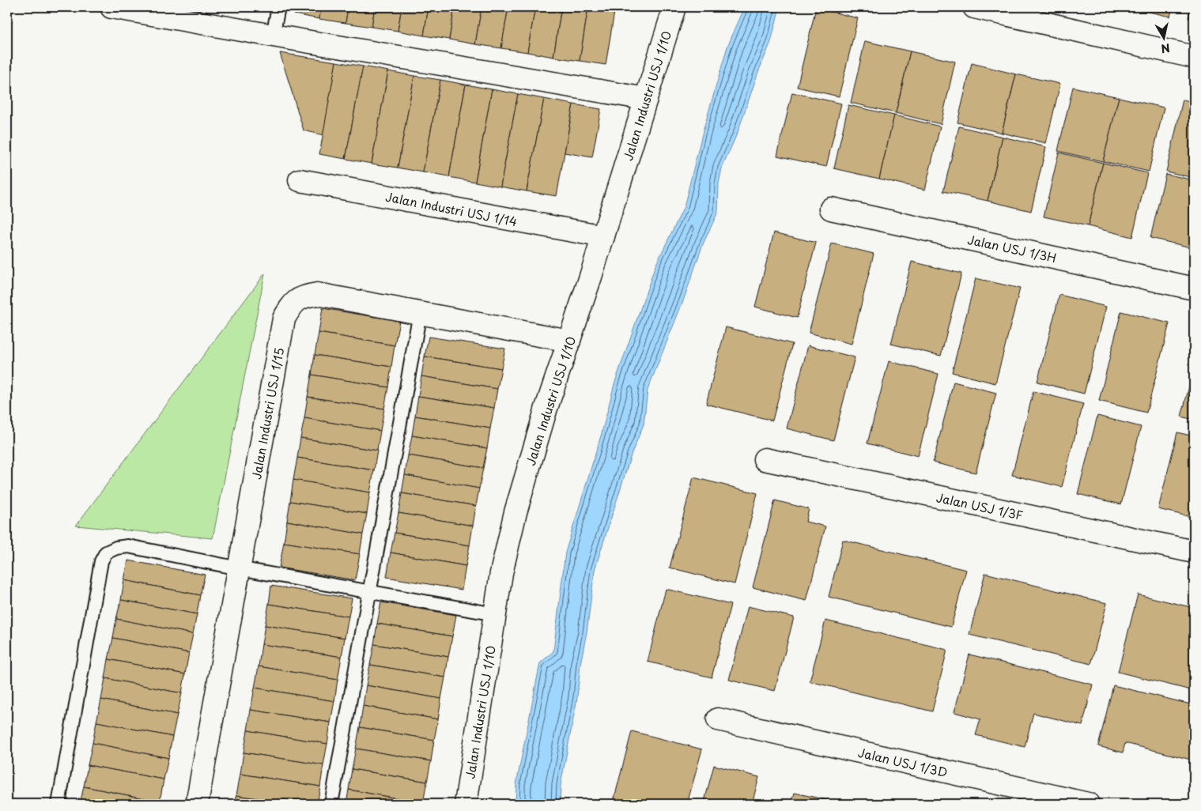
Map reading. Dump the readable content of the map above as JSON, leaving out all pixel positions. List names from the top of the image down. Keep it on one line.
{"streets":{"street":["Jalan Industri USJ 1/10","Jalan Industri USJ 1/14","Jalan USJ 1/3H","Jalan Industri USJ 1/15","Jalan USJ 1/3F","Jalan USJ 1/3D"]},"crossings":[["Jalan Industri USJ 1/10","Jalan Industri USJ 1/14"],["Jalan Industri USJ 1/10","Jalan Industri USJ 1/15"]],"north":"bottom"}
